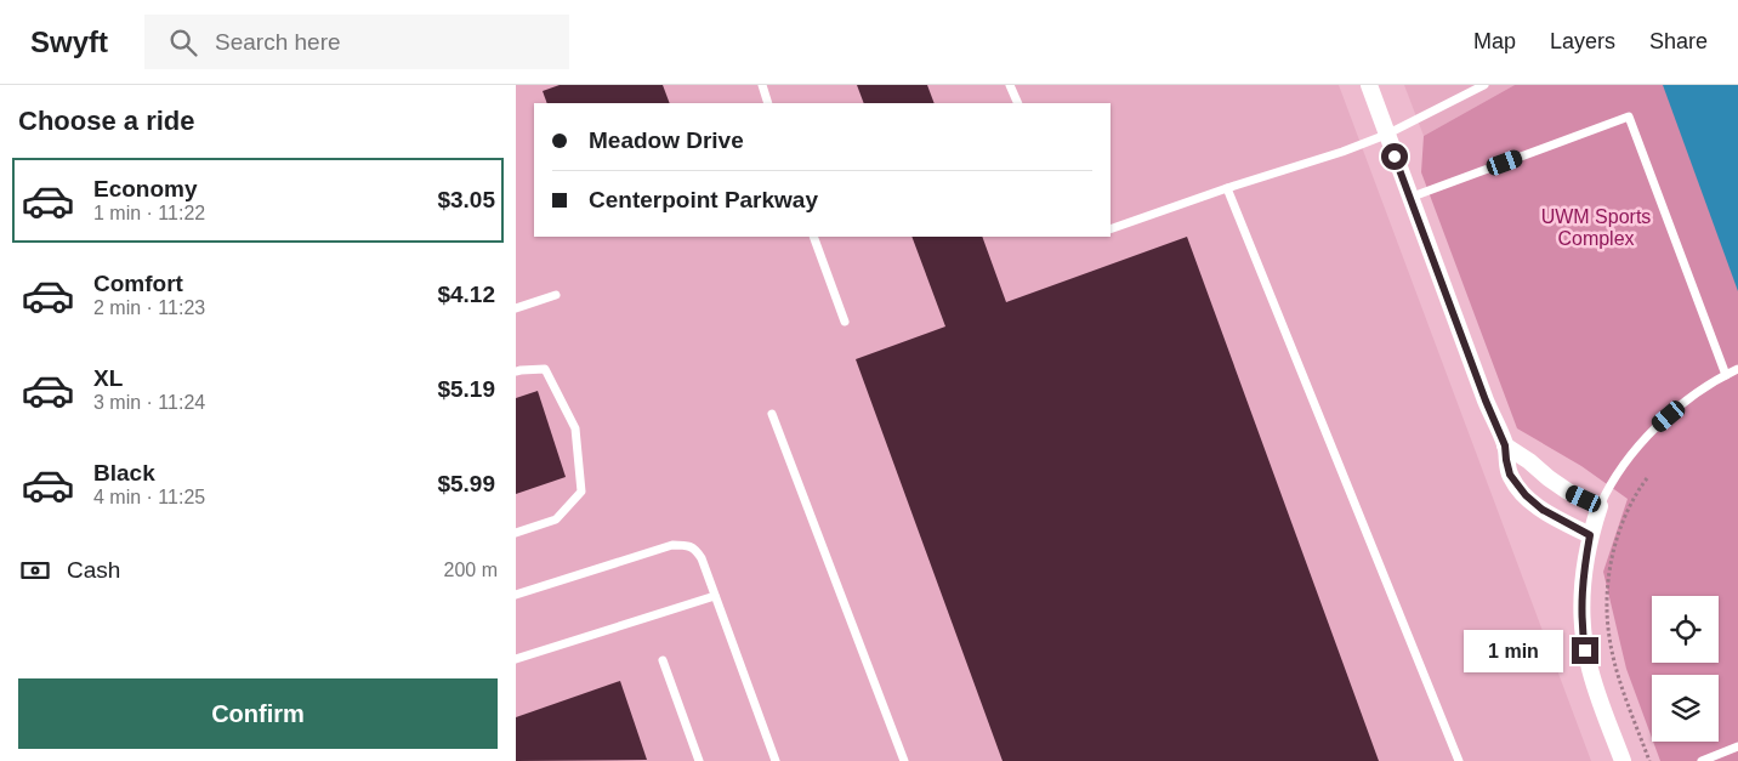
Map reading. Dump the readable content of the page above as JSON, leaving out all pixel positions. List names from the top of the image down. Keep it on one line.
{"parks":["UWM Sports Complex"],"page":{"header":"Swyft","search":"Search here","nav":["Map","Layers","Share"],"heading":"Choose a ride","banner":["Meadow Drive","Centerpoint Parkway"],"list":[{"name":"Economy","note":"1 min · 11:22","value":"$3.05"},{"name":"Comfort","note":"2 min · 11:23","value":"$4.12"},{"name":"XL","note":"3 min · 11:24","value":"$5.19"},{"name":"Black","note":"4 min · 11:25","value":"$5.99"}],"pay":["Cash","200 m"],"bubble":"1 min","buttons":"Confirm"}}
